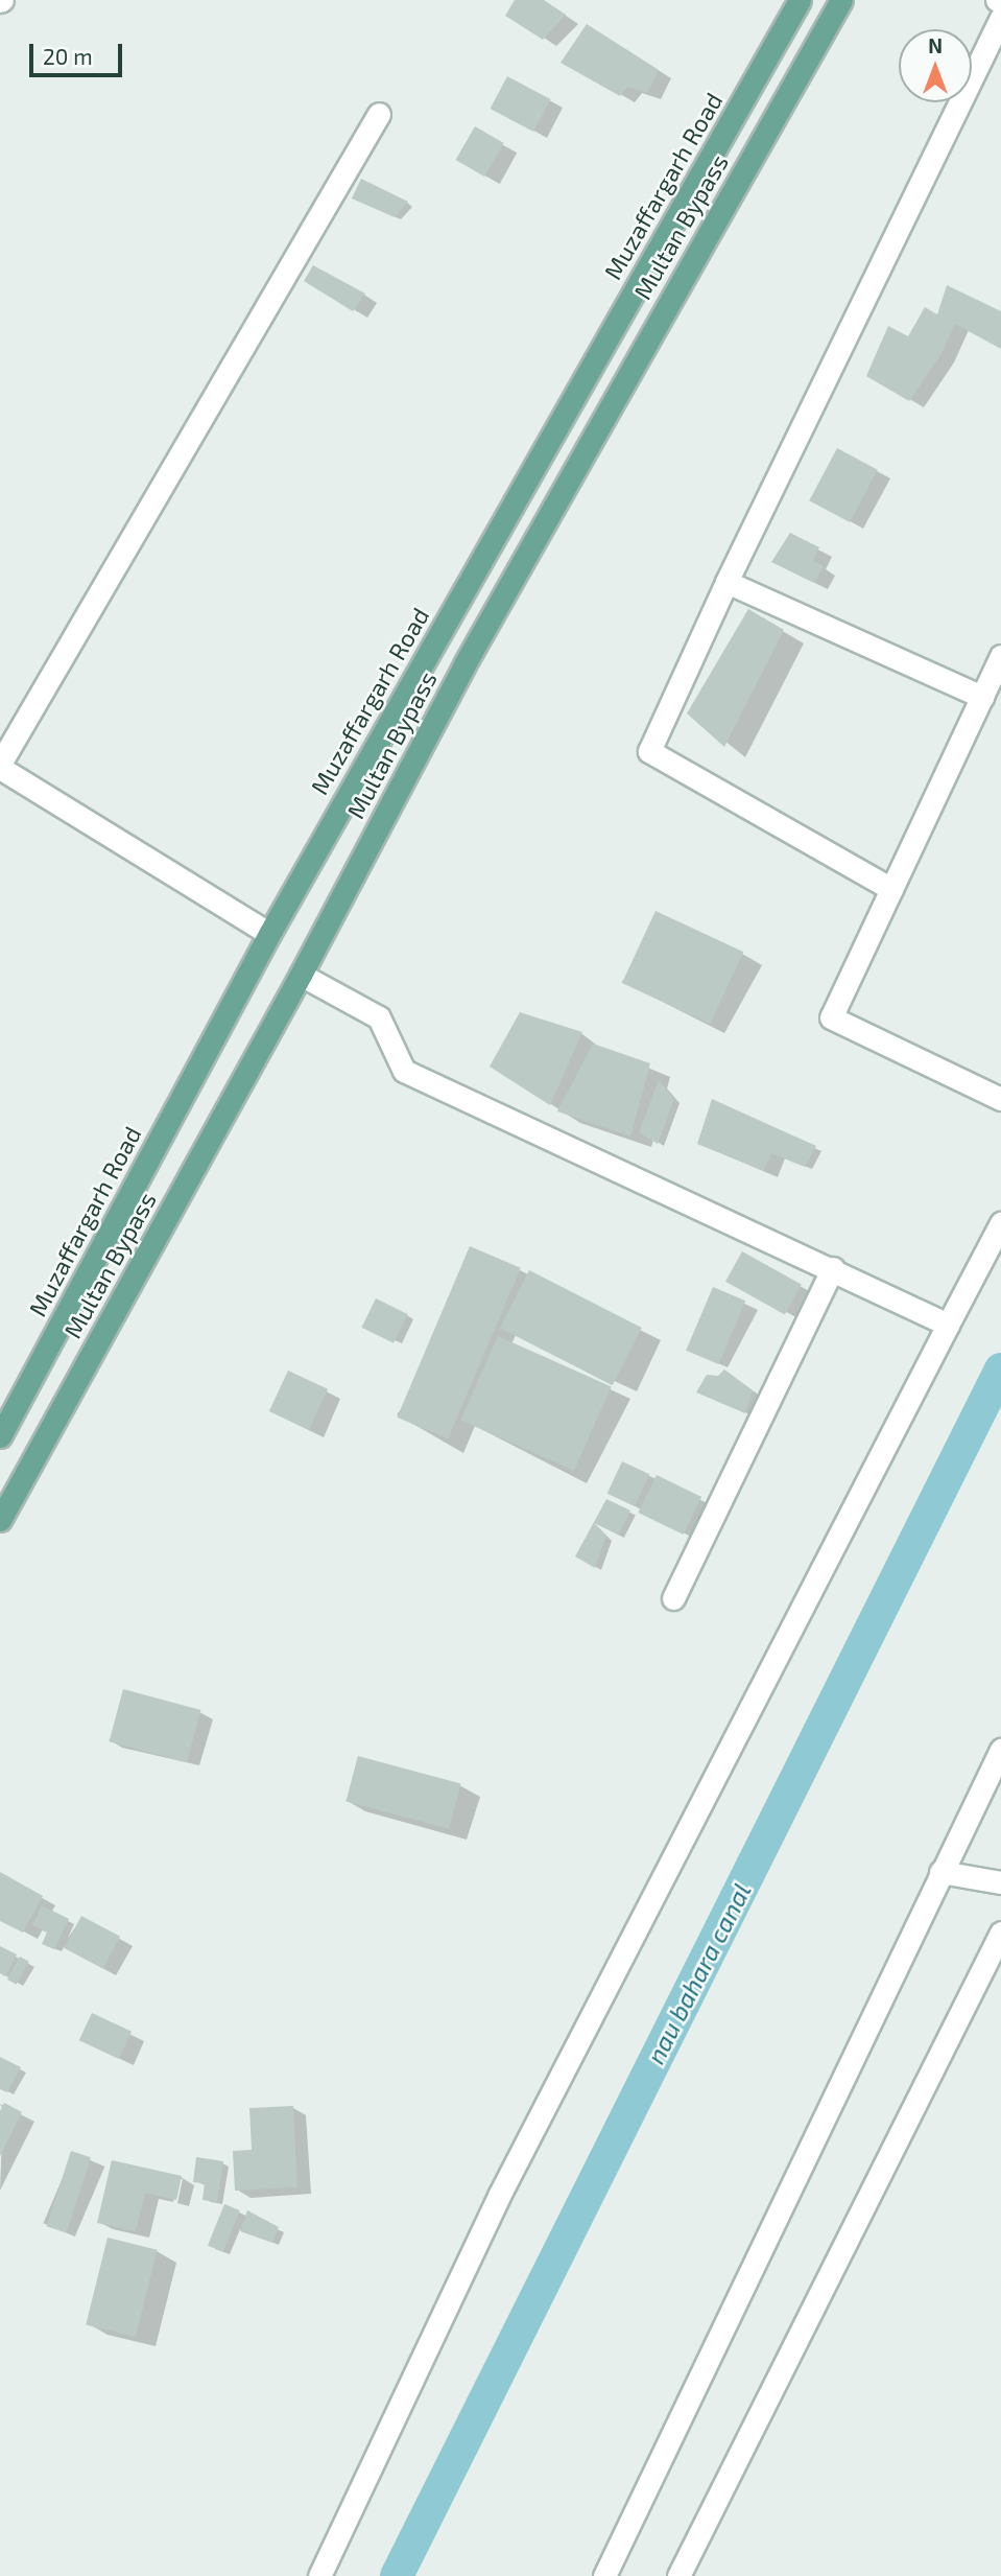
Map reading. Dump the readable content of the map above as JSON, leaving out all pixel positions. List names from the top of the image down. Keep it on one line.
{"streets":{"main road":["Muzaffargarh Road","Multan Bypass"]},"water":["nau bahara canal"],"scale_bar":"20 m","north":"top"}
